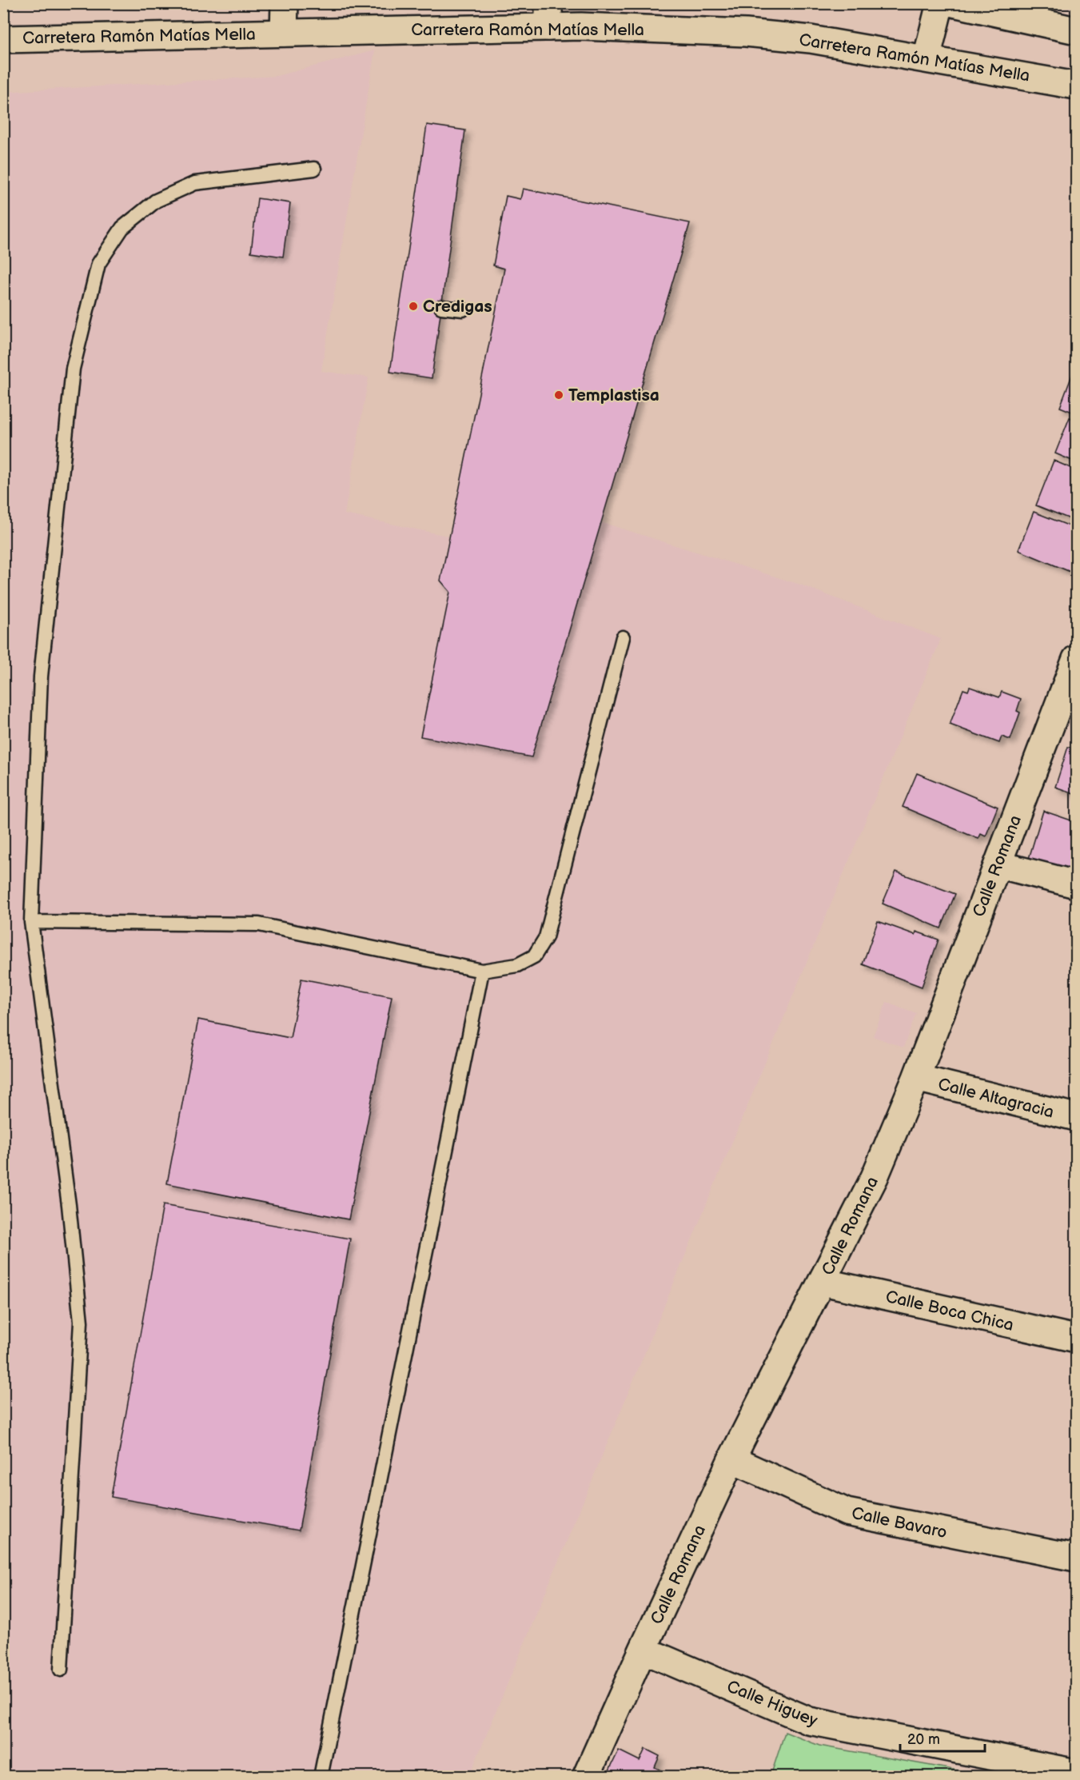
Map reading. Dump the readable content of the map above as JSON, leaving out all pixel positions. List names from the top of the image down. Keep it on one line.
{"streets":{"street":["Carretera Ramón Matías Mella","Calle Romana","Calle Altagracia","Calle Boca Chica","Calle Bavaro","Calle Higuey"]},"crossings":[["Calle Romana","Calle Altagracia"],["Calle Romana","Calle Boca Chica"],["Calle Romana","Calle Bavaro"],["Calle Romana","Calle Higuey"]],"places":["Credigas","Templastisa"],"scale_bar":"20 m"}
